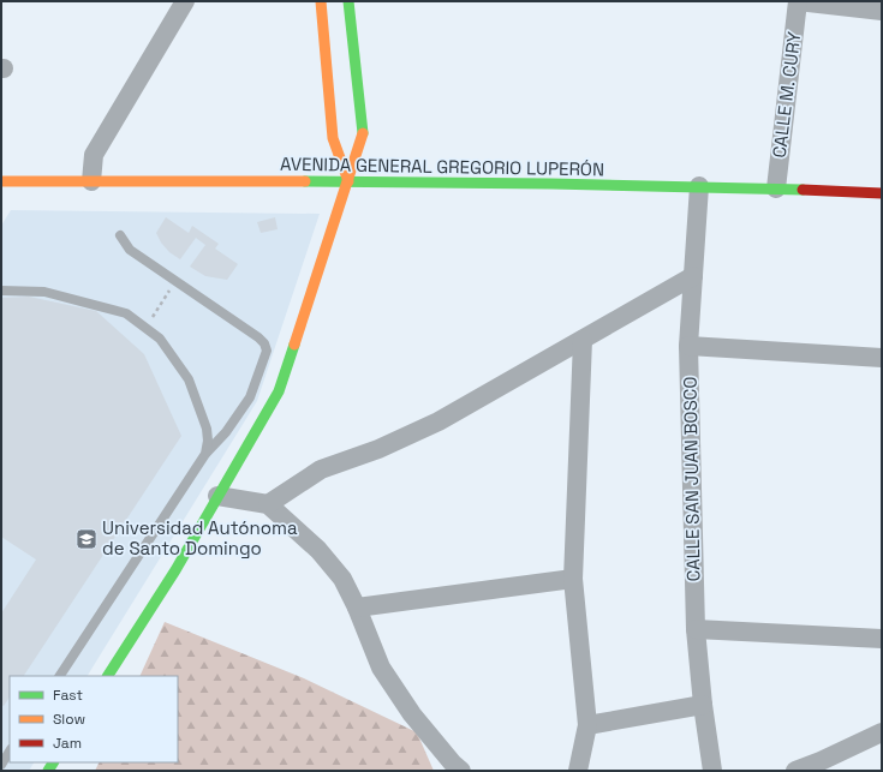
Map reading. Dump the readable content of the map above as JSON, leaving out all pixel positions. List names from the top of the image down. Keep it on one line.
{"streets":{"main road":["AVENIDA GENERAL GREGORIO LUPERÓN"],"street":["CALLE M. CURY","CALLE SAN JUAN BOSCO"]},"crossings":[["CALLE M. CURY","AVENIDA GENERAL GREGORIO LUPERÓN"],["AVENIDA GENERAL GREGORIO LUPERÓN","CALLE SAN JUAN BOSCO"]],"places":{"school or university":["Universidad Autónoma de Santo Domingo"]},"legend":["Fast","Slow","Jam"]}
